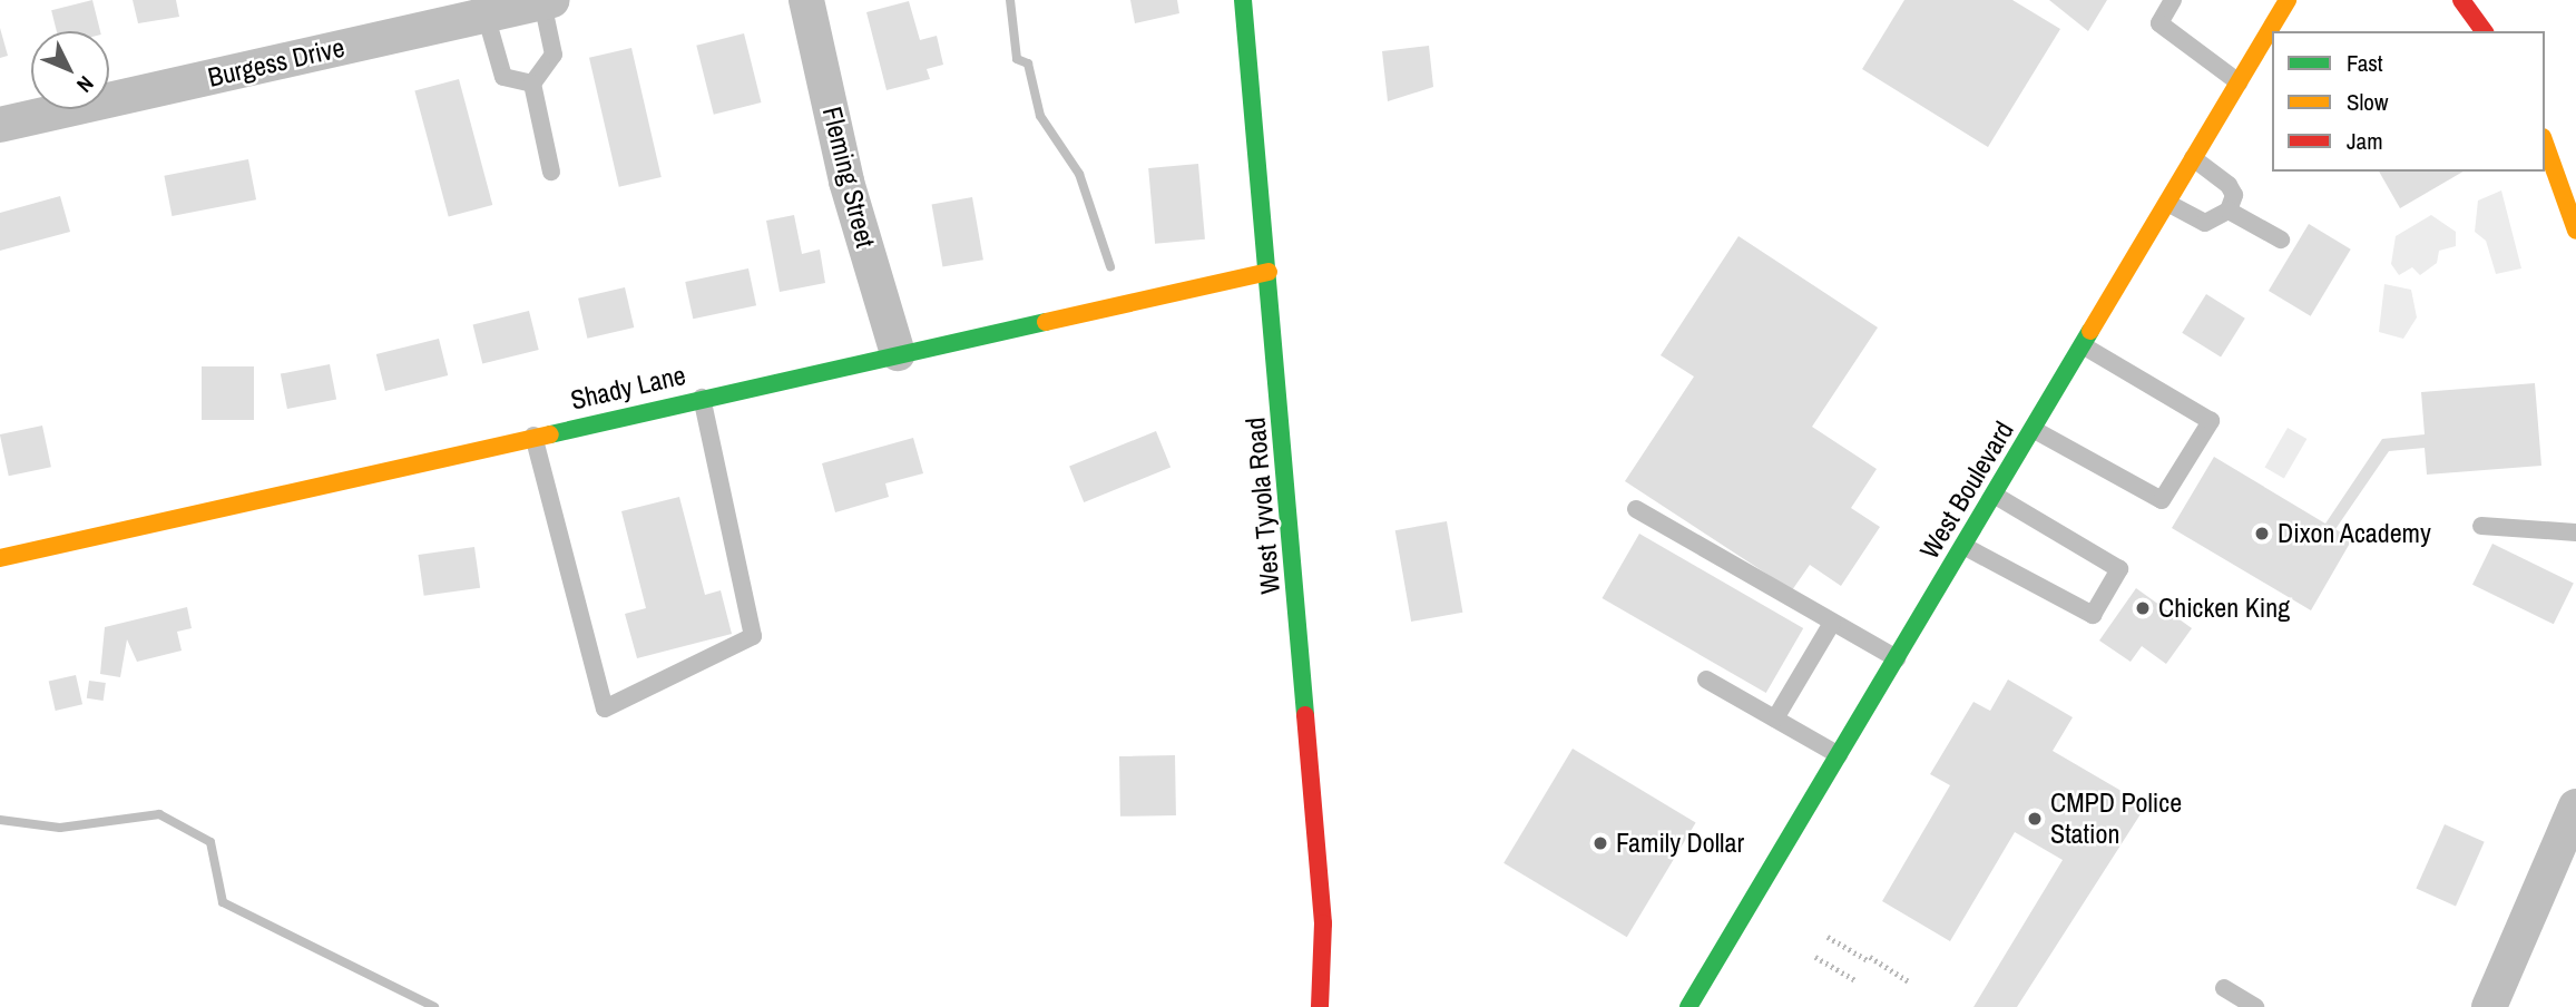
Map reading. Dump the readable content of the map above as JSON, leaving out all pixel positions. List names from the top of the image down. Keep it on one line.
{"streets":{"street":["Burgess Drive","Fleming Street","Shady Lane","West Boulevard","West Tyvola Road"]},"crossings":[["Fleming Street","Shady Lane"],["Shady Lane","West Tyvola Road"]],"places":["Dixon Academy","Chicken King","CMPD Police Station","Family Dollar"],"legend":["Fast","Slow","Jam"],"north":"bottom right"}
